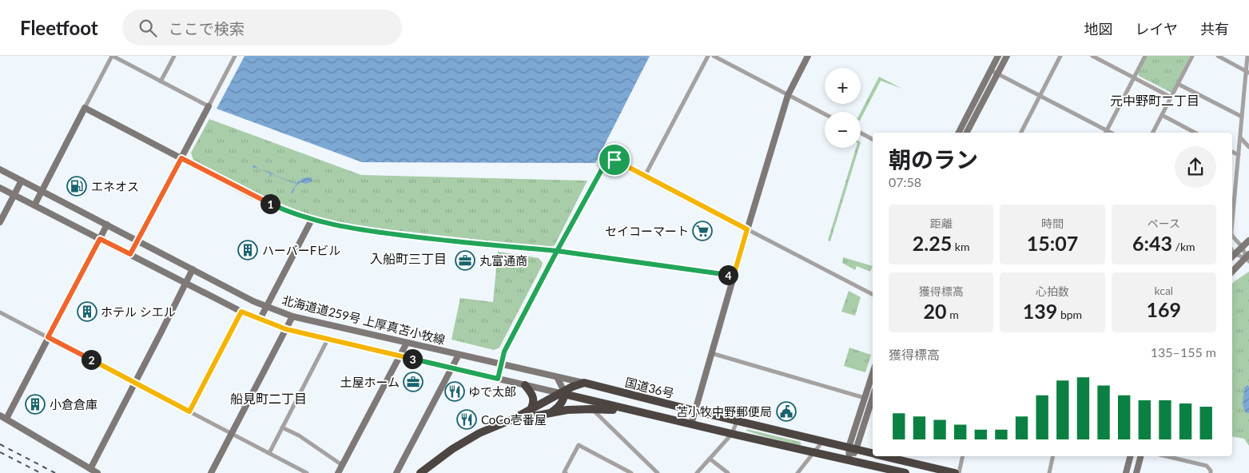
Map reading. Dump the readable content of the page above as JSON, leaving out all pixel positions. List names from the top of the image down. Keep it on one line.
{"streets":{"highway":["国道36号"],"street":["北海道道259号 上厚真苫小牧線"]},"crossings":[["北海道道259号 上厚真苫小牧線","国道36号"]],"districts":["元中野町二丁目","入船町三丁目","船見町二丁目"],"places":{"fuel station":["エネオス"],"supermarket":["セイコーマート"],"building":["ハーバーFビル","ホテル シエル","小倉倉庫"],"office":["丸富通商","土屋ホーム"],"restaurant":["ゆで太郎","CoCo壱番屋"],"public building":["苫小牧中野郵便局"]},"page":{"header":"Fleetfoot","search":"ここで検索","nav":["地図","レイヤ","共有"],"map_buttons":["+","−"],"heading":["朝のラン","07:58"],"pins":["1","4","3","2"],"stats":[["距離","2.25 km"],["時間","15:07"],["ペース","6:43 /km"],["獲得標高","20 m"],["心拍数","139 bpm"],["kcal","169"]],"chart":["獲得標高","135–155 m"]}}
